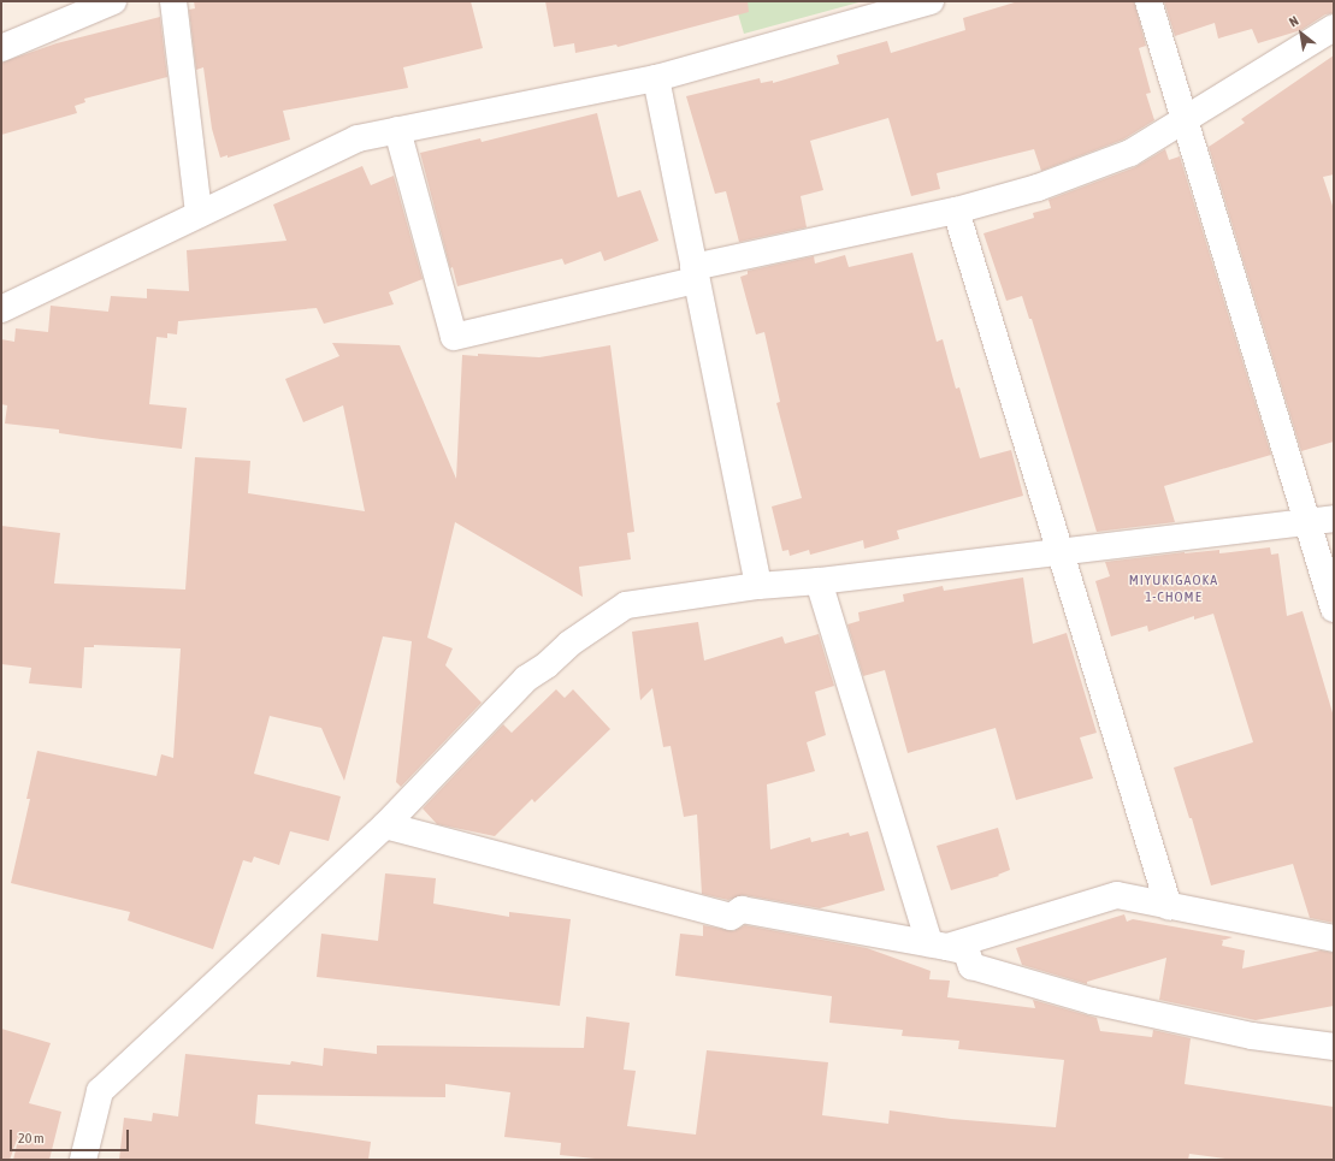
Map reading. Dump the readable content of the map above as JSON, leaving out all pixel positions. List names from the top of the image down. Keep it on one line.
{"districts":["MIYUKIGAOKA 1-CHOME"],"scale_bar":"20 m","north":"top left"}
